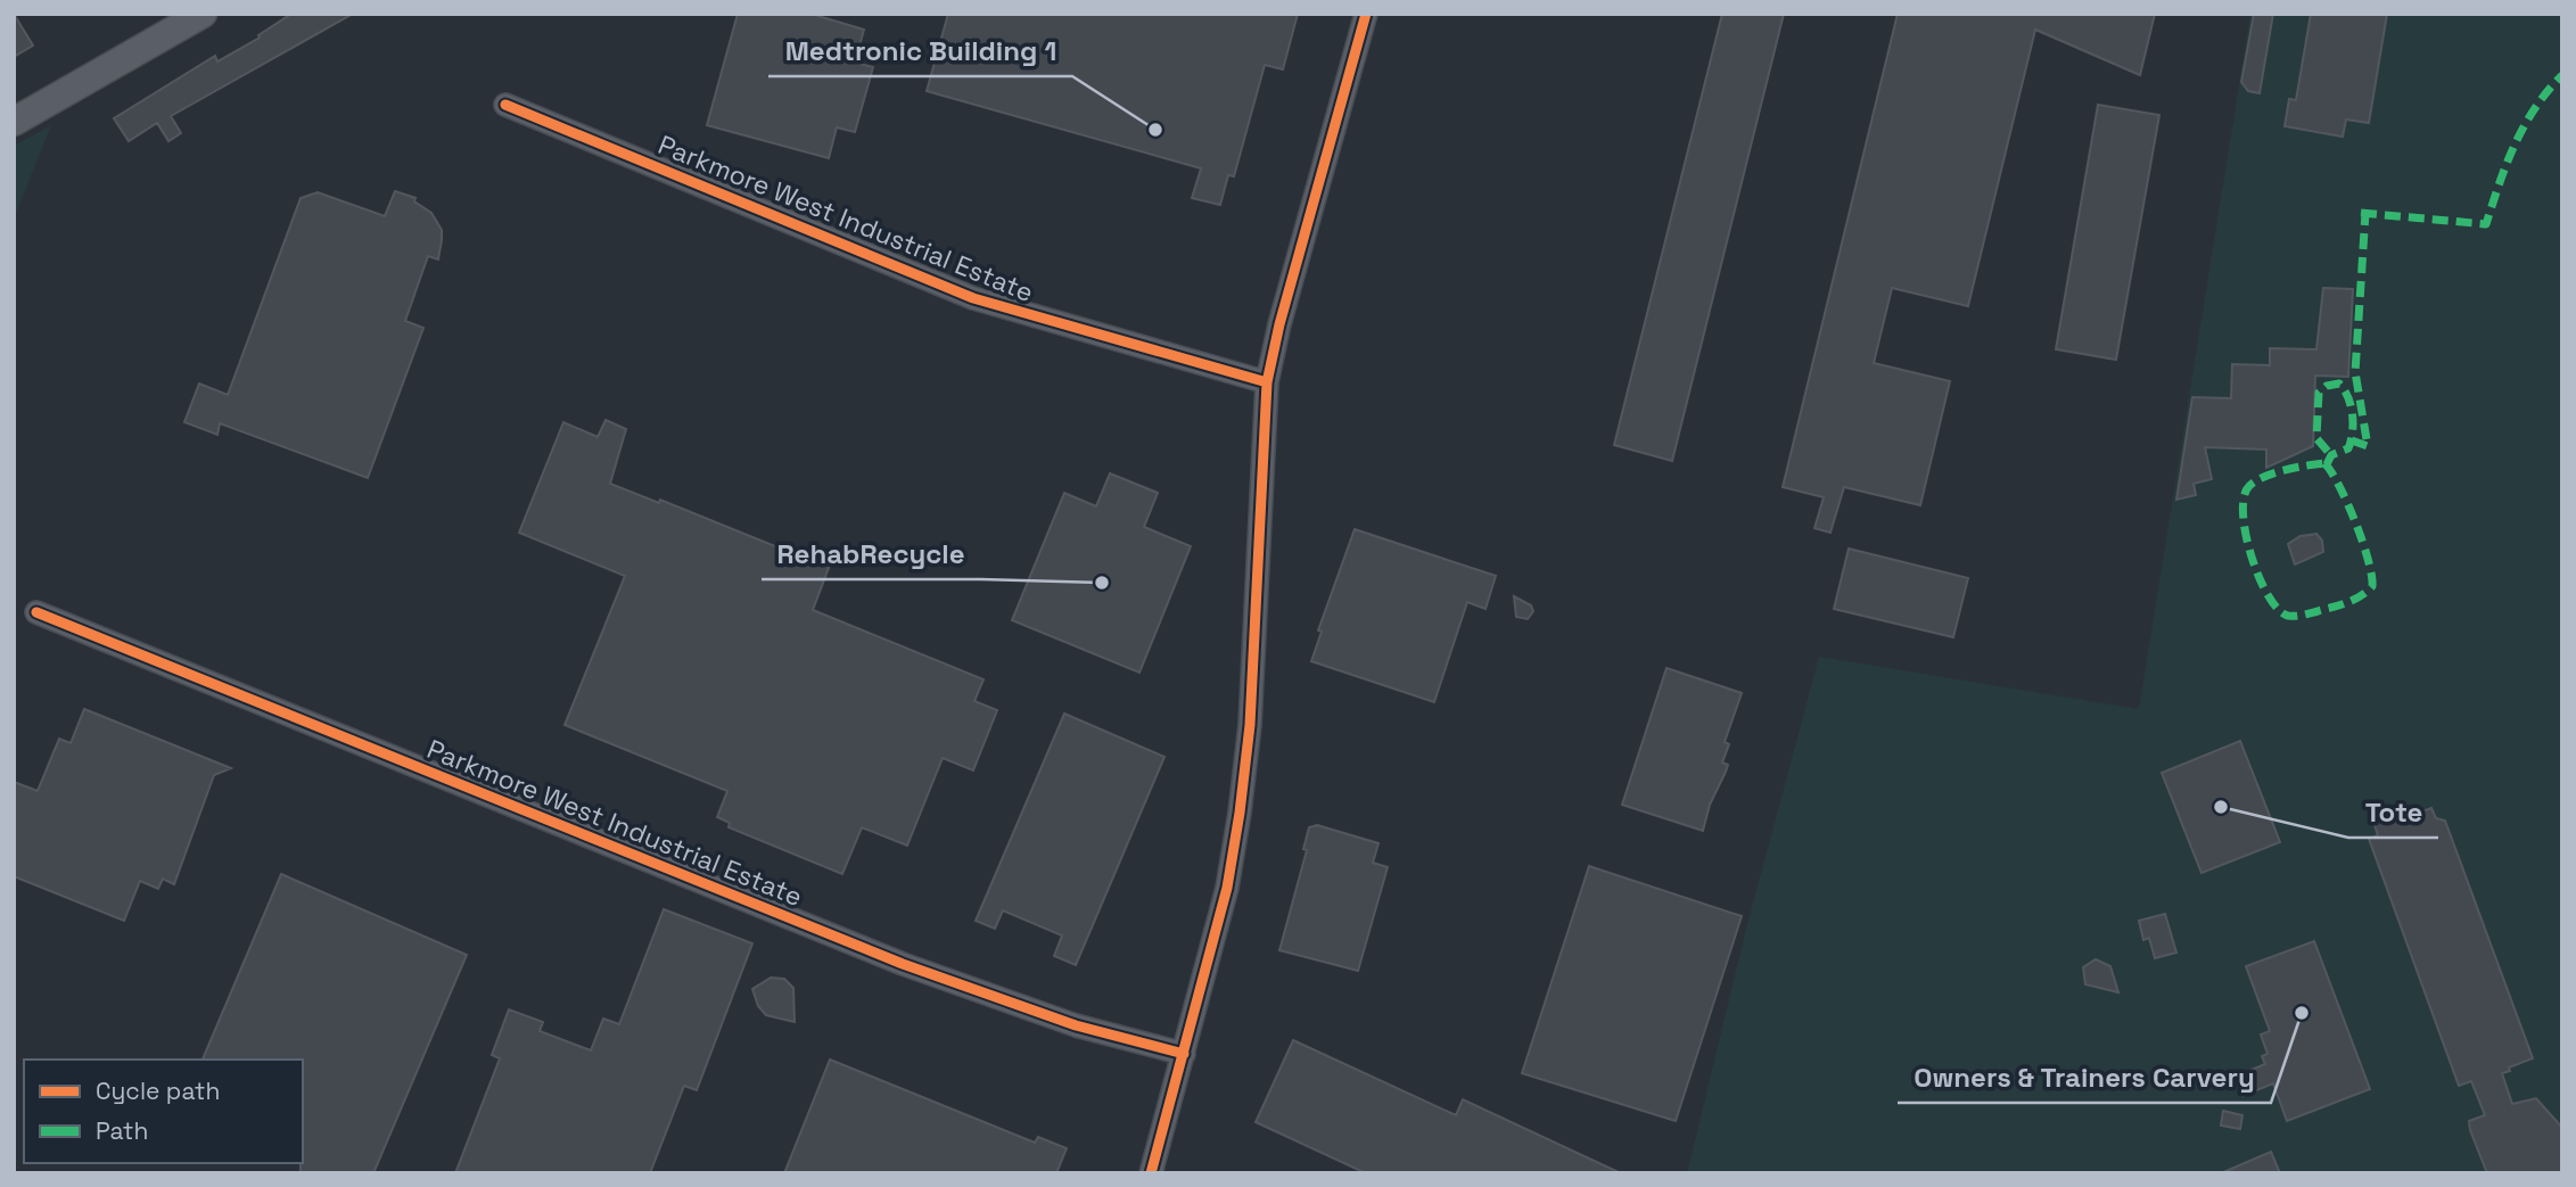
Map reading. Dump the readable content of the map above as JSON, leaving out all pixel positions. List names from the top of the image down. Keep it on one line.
{"streets":{"street":["Parkmore West Industrial Estate"]},"places":["Medtronic Building 1","RehabRecycle","Tote","Owners & Trainers Carvery"],"legend":["Cycle path","Path"]}
